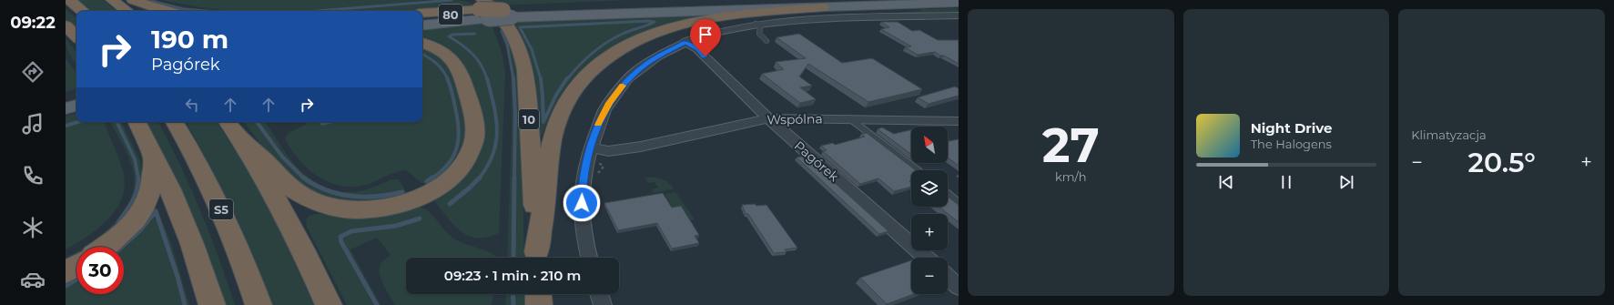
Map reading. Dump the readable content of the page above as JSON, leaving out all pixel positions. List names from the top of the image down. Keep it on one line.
{"streets":{"highway":["10","S5"],"main road":["80"],"street":["Wspólna","Pagórek"]},"crossings":[["80","10"],["Wspólna","Pagórek"]],"north":"top left","page":{"tabs":"09:22","tile":[["27","km/h"],"Klimatyzacja"],"turn":["190 m","Pagórek"],"song":["Night Drive","The Halogens"],"map_buttons":["+","−"],"heat":["−","20.5°","+"],"limit":"30","trip":"09:23 · 1 min · 210 m"}}
